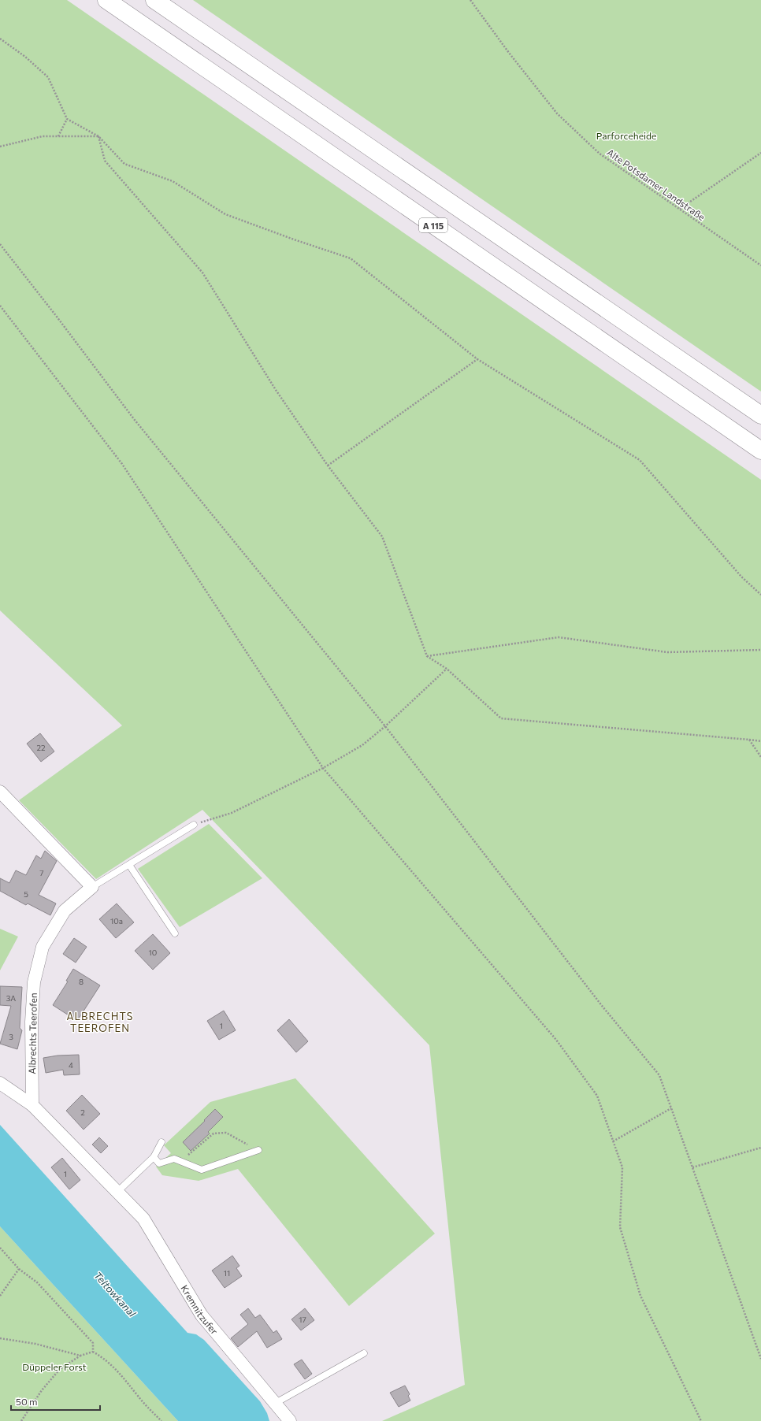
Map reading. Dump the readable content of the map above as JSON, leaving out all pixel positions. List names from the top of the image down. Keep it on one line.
{"streets":{"highway":["A 115"],"street":["Albrechts Teerofen","Kremnitzufer"],"path":["Alte Potsdamer Landstraße"]},"districts":["ALBRECHTS TEEROFEN"],"water":["Teltowkanal"],"parks":["Parforceheide","Düppeler Forst"],"house_numbers":["22","7","5","10a","10","8","3A","1","3","4","2","1","11","17"],"scale_bar":"50 m"}
